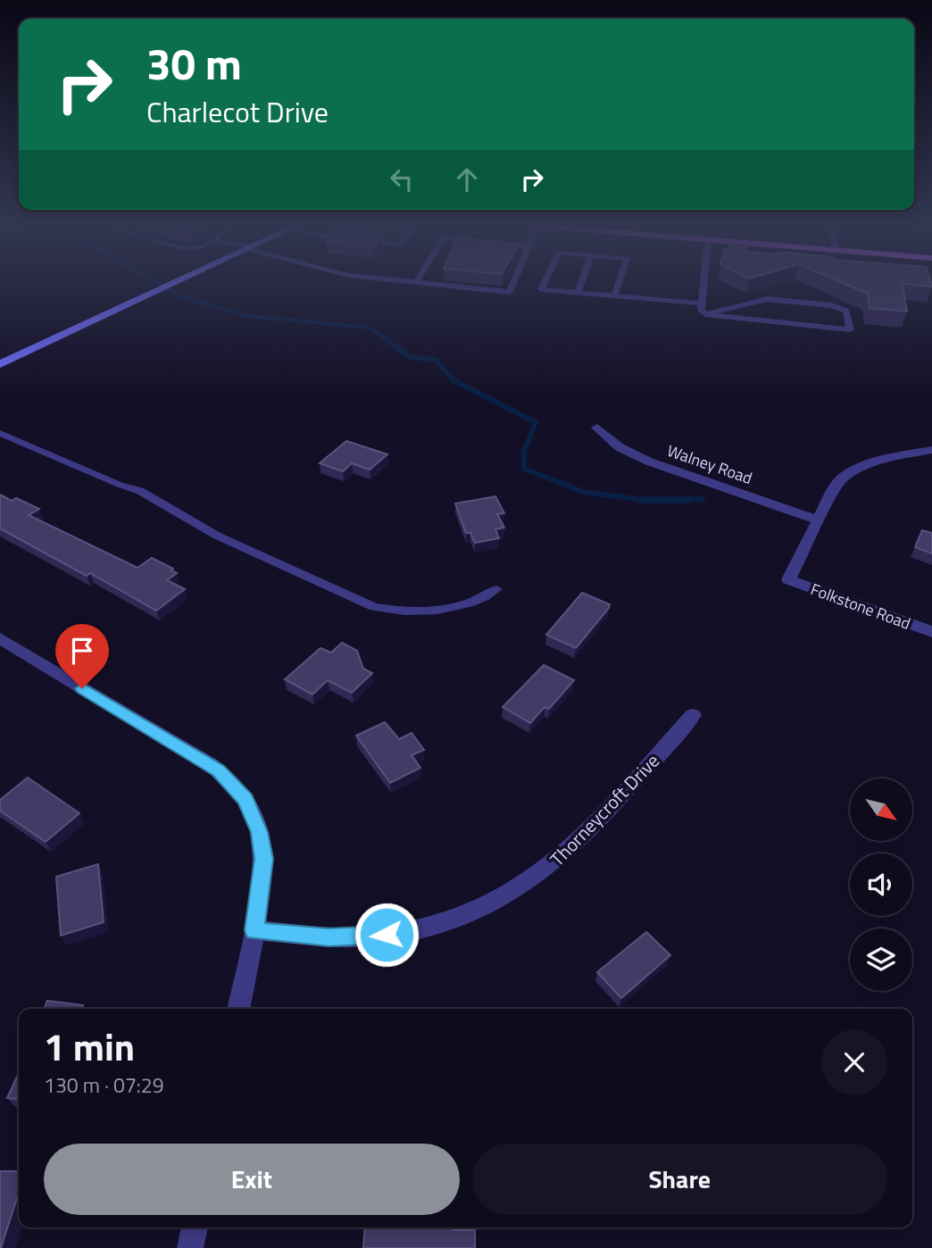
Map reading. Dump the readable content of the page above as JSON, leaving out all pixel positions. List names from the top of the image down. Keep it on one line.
{"streets":{"street":["Walney Road","Folkstone Road","Thorneycroft Drive"]},"crossings":[["Walney Road","Folkstone Road"]],"north":"bottom right","page":{"turn":["30 m","Charlecot Drive"],"heading":["1 min","130 m · 07:29"],"buttons":["Exit","Share"]}}
